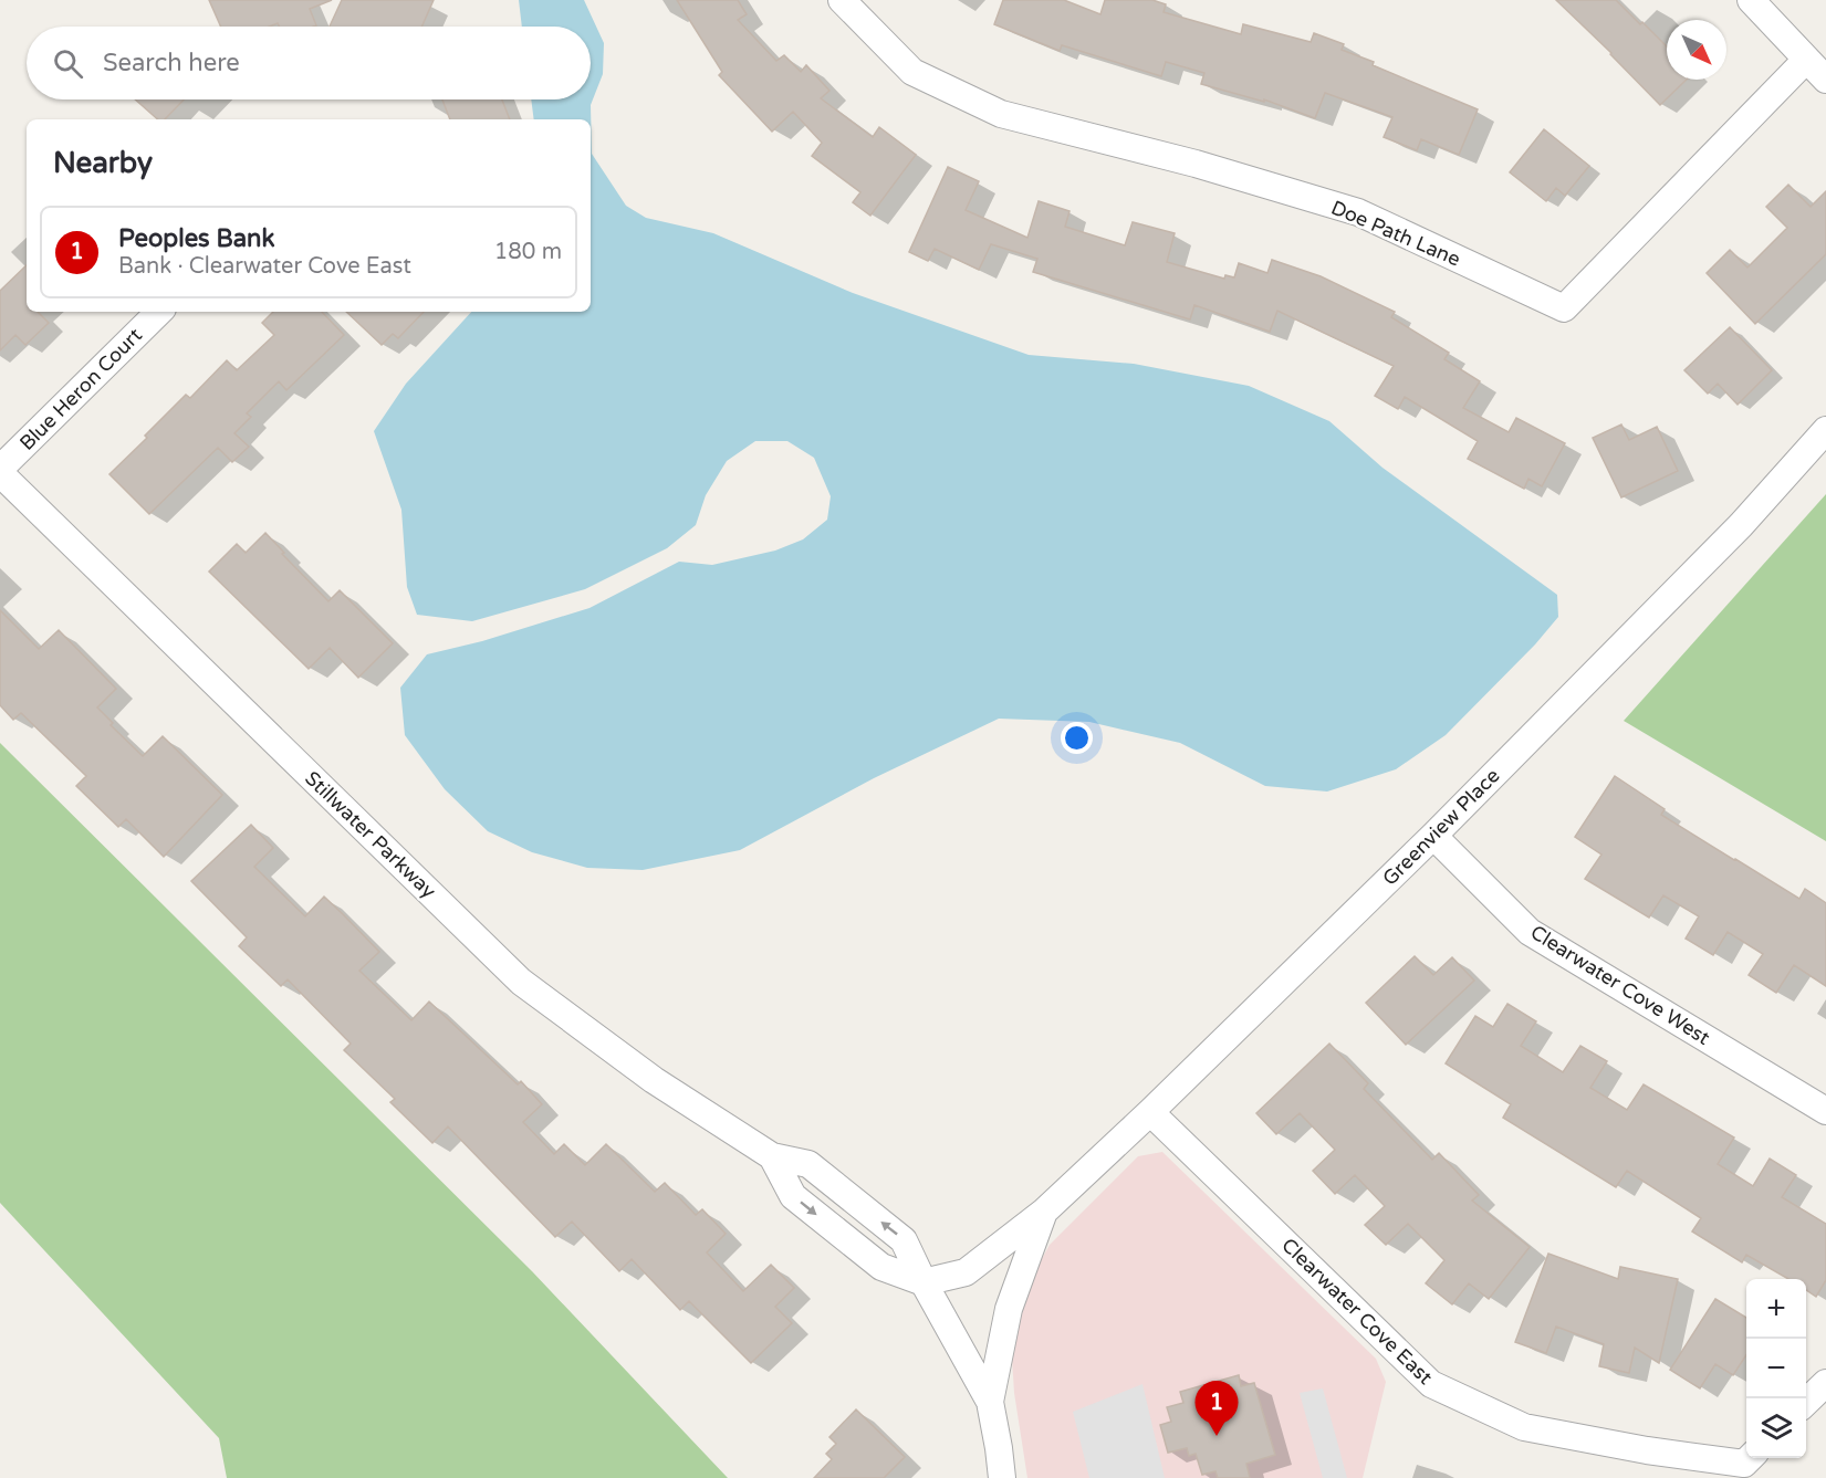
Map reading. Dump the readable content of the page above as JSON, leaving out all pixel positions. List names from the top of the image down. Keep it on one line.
{"streets":{"street":["Doe Path Lane","Blue Heron Court","Greenview Place","Stillwater Parkway","Clearwater Cove West","Clearwater Cove East"]},"crossings":[["Blue Heron Court","Stillwater Parkway"],["Greenview Place","Stillwater Parkway"],["Greenview Place","Clearwater Cove West"],["Greenview Place","Clearwater Cove East"]],"north":"bottom right","page":{"search":"Search here","heading":"Nearby","list":[{"mark":"1","name":"Peoples Bank","note":"Bank · Clearwater Cove East","value":"180 m"}],"map_buttons":["+","−"],"pins":"1"}}
